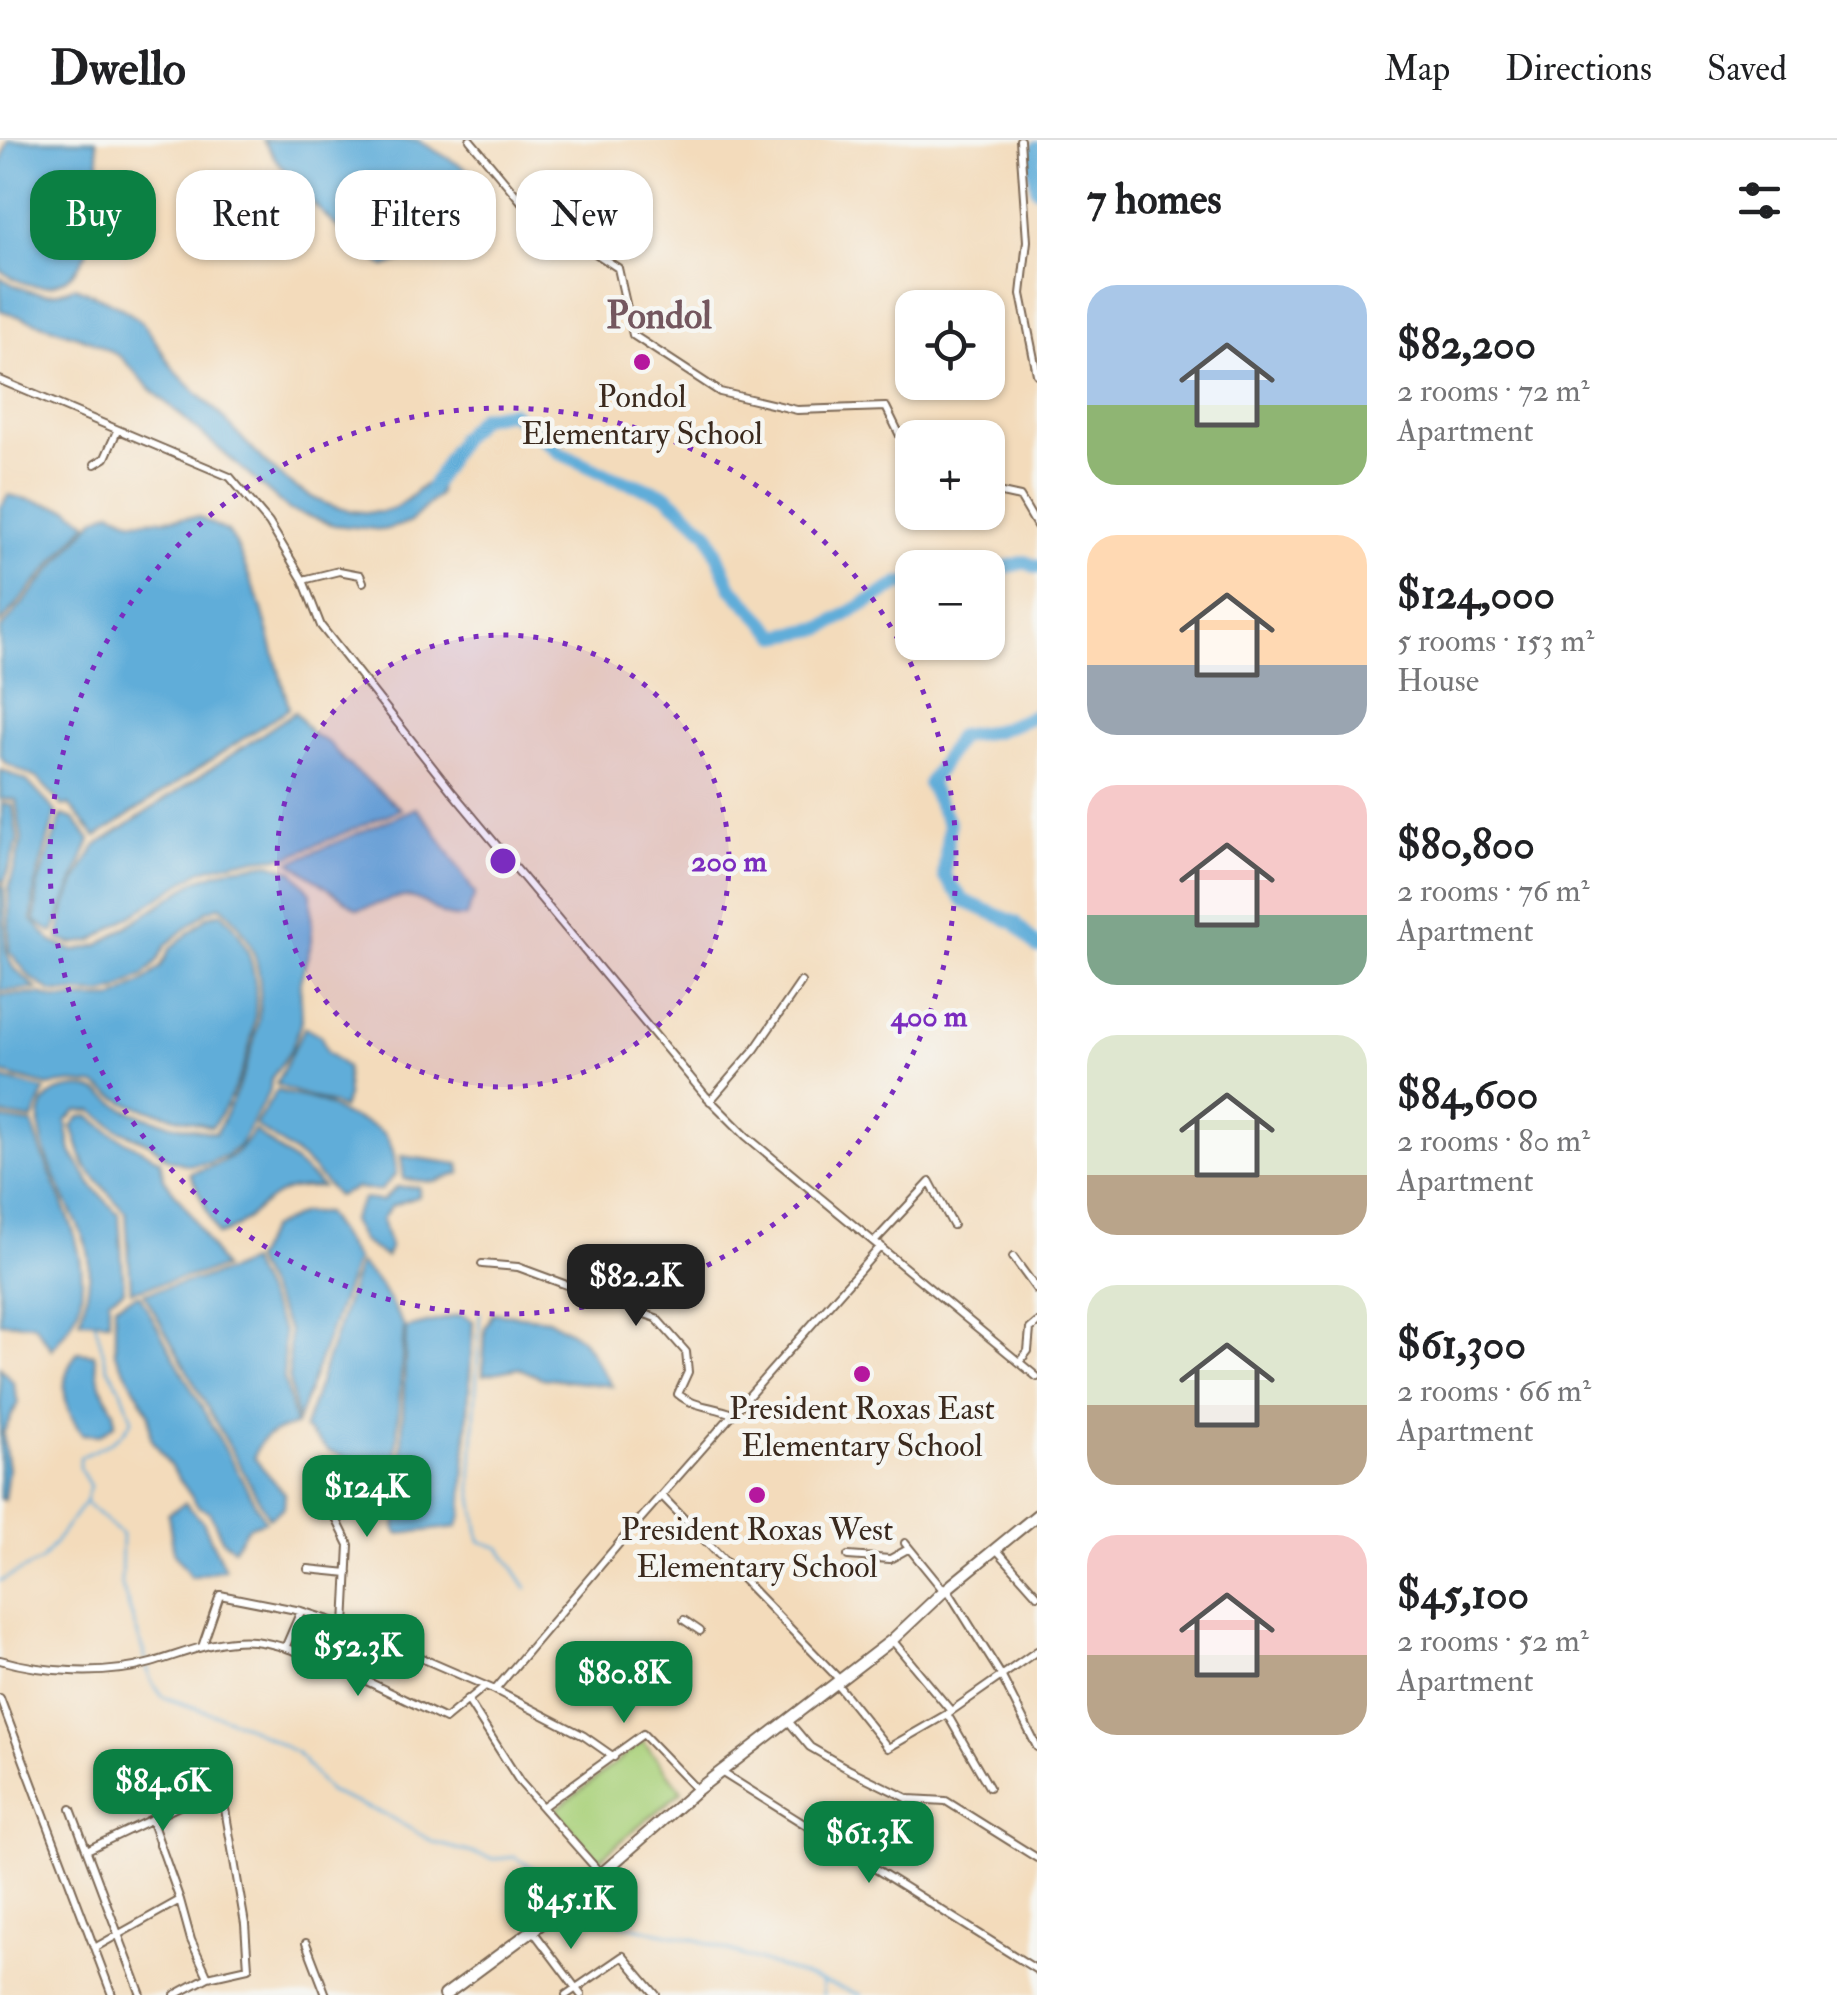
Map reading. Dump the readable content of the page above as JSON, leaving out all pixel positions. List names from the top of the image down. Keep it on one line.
{"districts":["Pondol"],"places":["Pondol Elementary School","President Roxas East Elementary School","President Roxas West Elementary School"],"page":{"header":"Dwello","nav":["Map","Directions","Saved"],"heading":"7 homes","chip":["Buy","Rent","Filters","New"],"list":[{"name":"$82,200","note":"2 rooms · 72 m² · Apartment"},{"name":"$124,000","note":"5 rooms · 153 m² · House"},{"name":"$80,800","note":"2 rooms · 76 m² · Apartment"},{"name":"$84,600","note":"2 rooms · 80 m² · Apartment"},{"name":"$61,300","note":"2 rooms · 66 m² · Apartment"},{"name":"$45,100","note":"2 rooms · 52 m² · Apartment"}],"map_buttons":["+","−"],"price":["$82.2K","$124K","$52.3K","$80.8K","$84.6K","$61.3K","$45.1K"]},"rings":["200 m","400 m"]}
